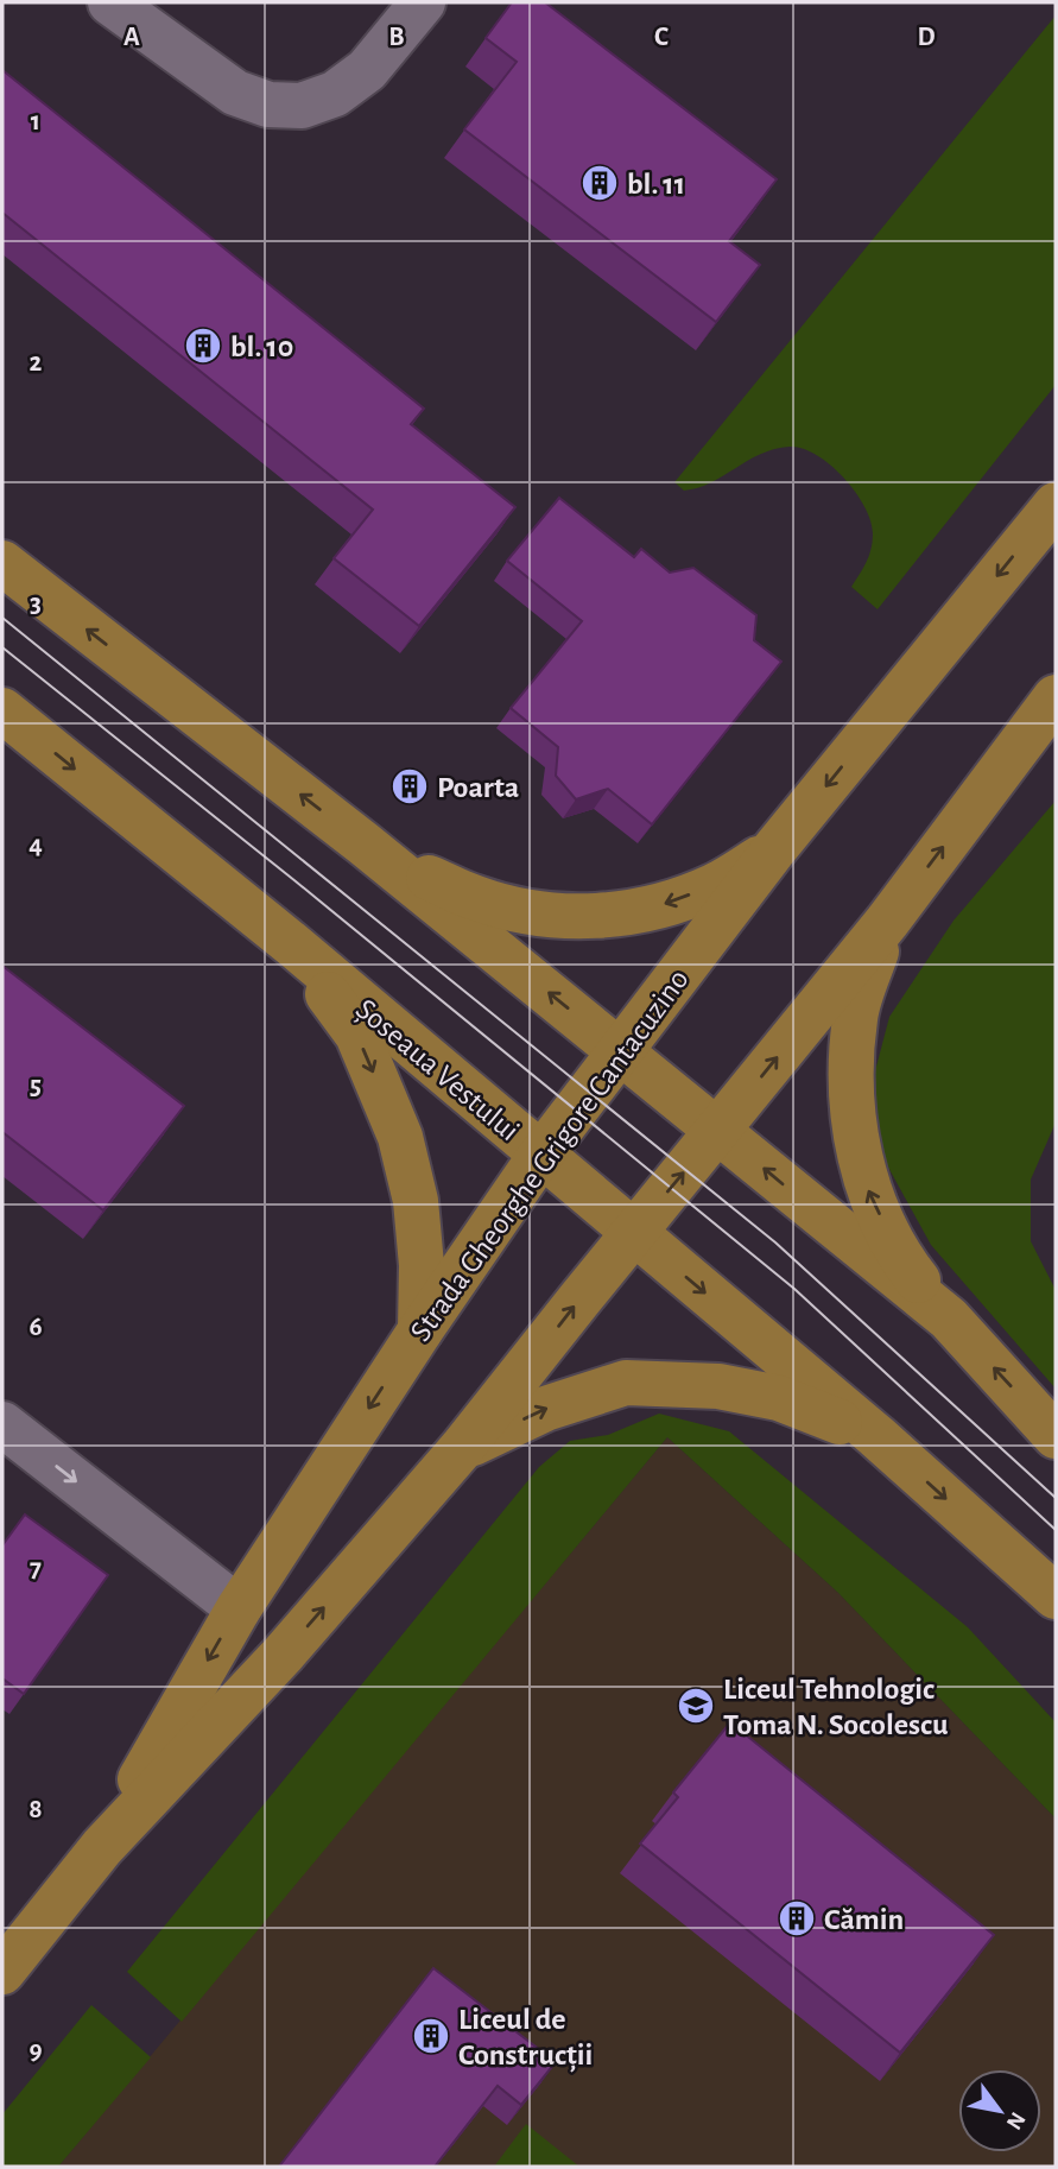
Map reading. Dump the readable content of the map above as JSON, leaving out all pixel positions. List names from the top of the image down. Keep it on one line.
{"streets":{"main road":["Șoseaua Vestului","Strada Gheorghe Grigore Cantacuzino"]},"crossings":[["Șoseaua Vestului","Strada Gheorghe Grigore Cantacuzino"]],"places":{"building":["bl. 11","bl. 10","Poarta","Cămin","Liceul de Construcții"],"school or university":["Liceul Tehnologic Toma N. Socolescu"]},"north":"bottom right","grid":{"columns":["A","B","C","D"],"rows":["1","2","3","4","5","6","7","8","9"]}}
